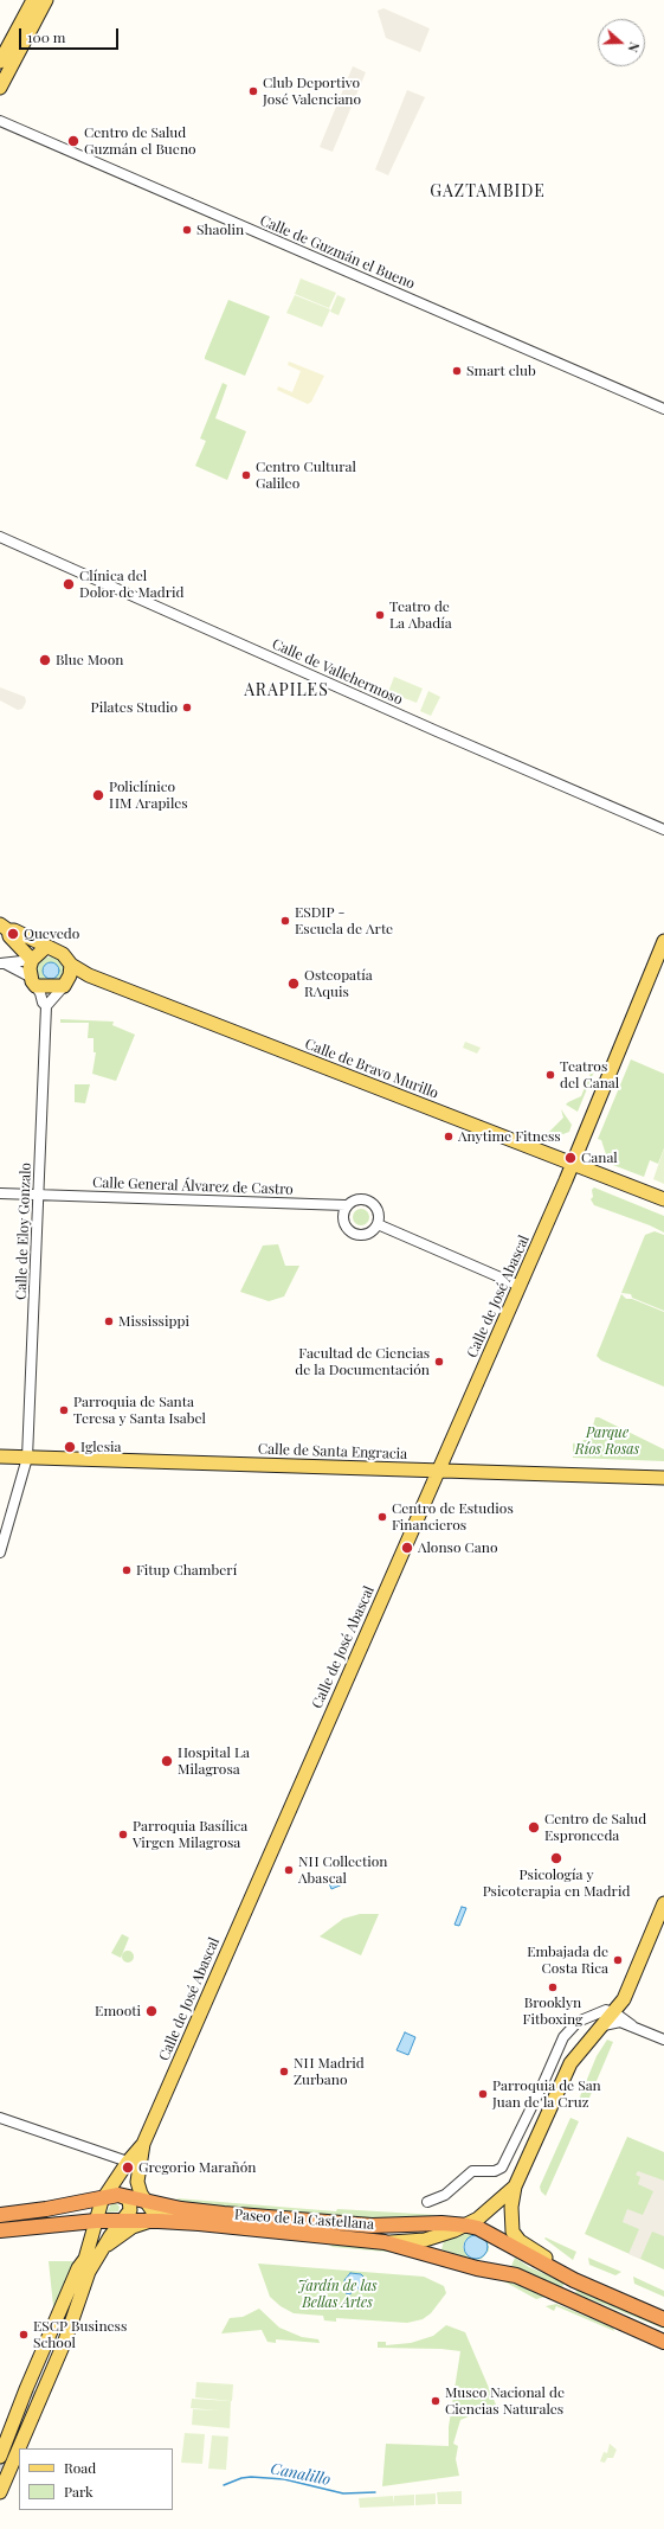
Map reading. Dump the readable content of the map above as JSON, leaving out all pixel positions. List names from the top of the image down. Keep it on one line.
{"streets":{"highway":["Paseo de la Castellana"],"main road":["Calle de Bravo Murillo","Calle de José Abascal","Calle de Santa Engracia"],"street":["Calle de Guzmán el Bueno","Calle de Vallehermoso","Calle General Álvarez de Castro","Calle de Eloy Gonzalo"]},"crossings":[["Calle de Bravo Murillo","Calle de José Abascal"],["Calle General Álvarez de Castro","Calle de Eloy Gonzalo"],["Calle de Eloy Gonzalo","Calle de Santa Engracia"],["Calle de José Abascal","Calle de Santa Engracia"]],"districts":["GAZTAMBIDE","ARAPILES"],"water":["Canalillo"],"parks":["Parque Ríos Rosas","Jardín de las Bellas Artes"],"places":["Club Deportivo José Valenciano","Centro de Salud Guzmán el Bueno","Shaolin","Smart club","Centro Cultural Galileo","Clínica del Dolor de Madrid","Teatro de La Abadía","Blue Moon","Pilates Studio","Policlínico HM Arapiles","ESDIP - Escuela de Arte","Quevedo","Osteopatía RAquis","Teatros del Canal","Anytime Fitness","Canal","Mississippi","Facultad de Ciencias de la Documentación","Parroquia de Santa Teresa y Santa Isabel","Iglesia","Centro de Estudios Financieros","Alonso Cano","Fitup Chamberí","Hospital La Milagrosa","Centro de Salud Espronceda","Parroquia Basílica Virgen Milagrosa","Psicología y Psicoterapia en Madrid","NH Collection Abascal","Embajada de Costa Rica","Brooklyn Fitboxing","Emooti","NH Madrid Zurbano","Parroquia de San Juan de la Cruz","Gregorio Marañón","ESCP Business School","Museo Nacional de Ciencias Naturales"],"legend":["Road","Park"],"scale_bar":"100 m","north":"right"}
